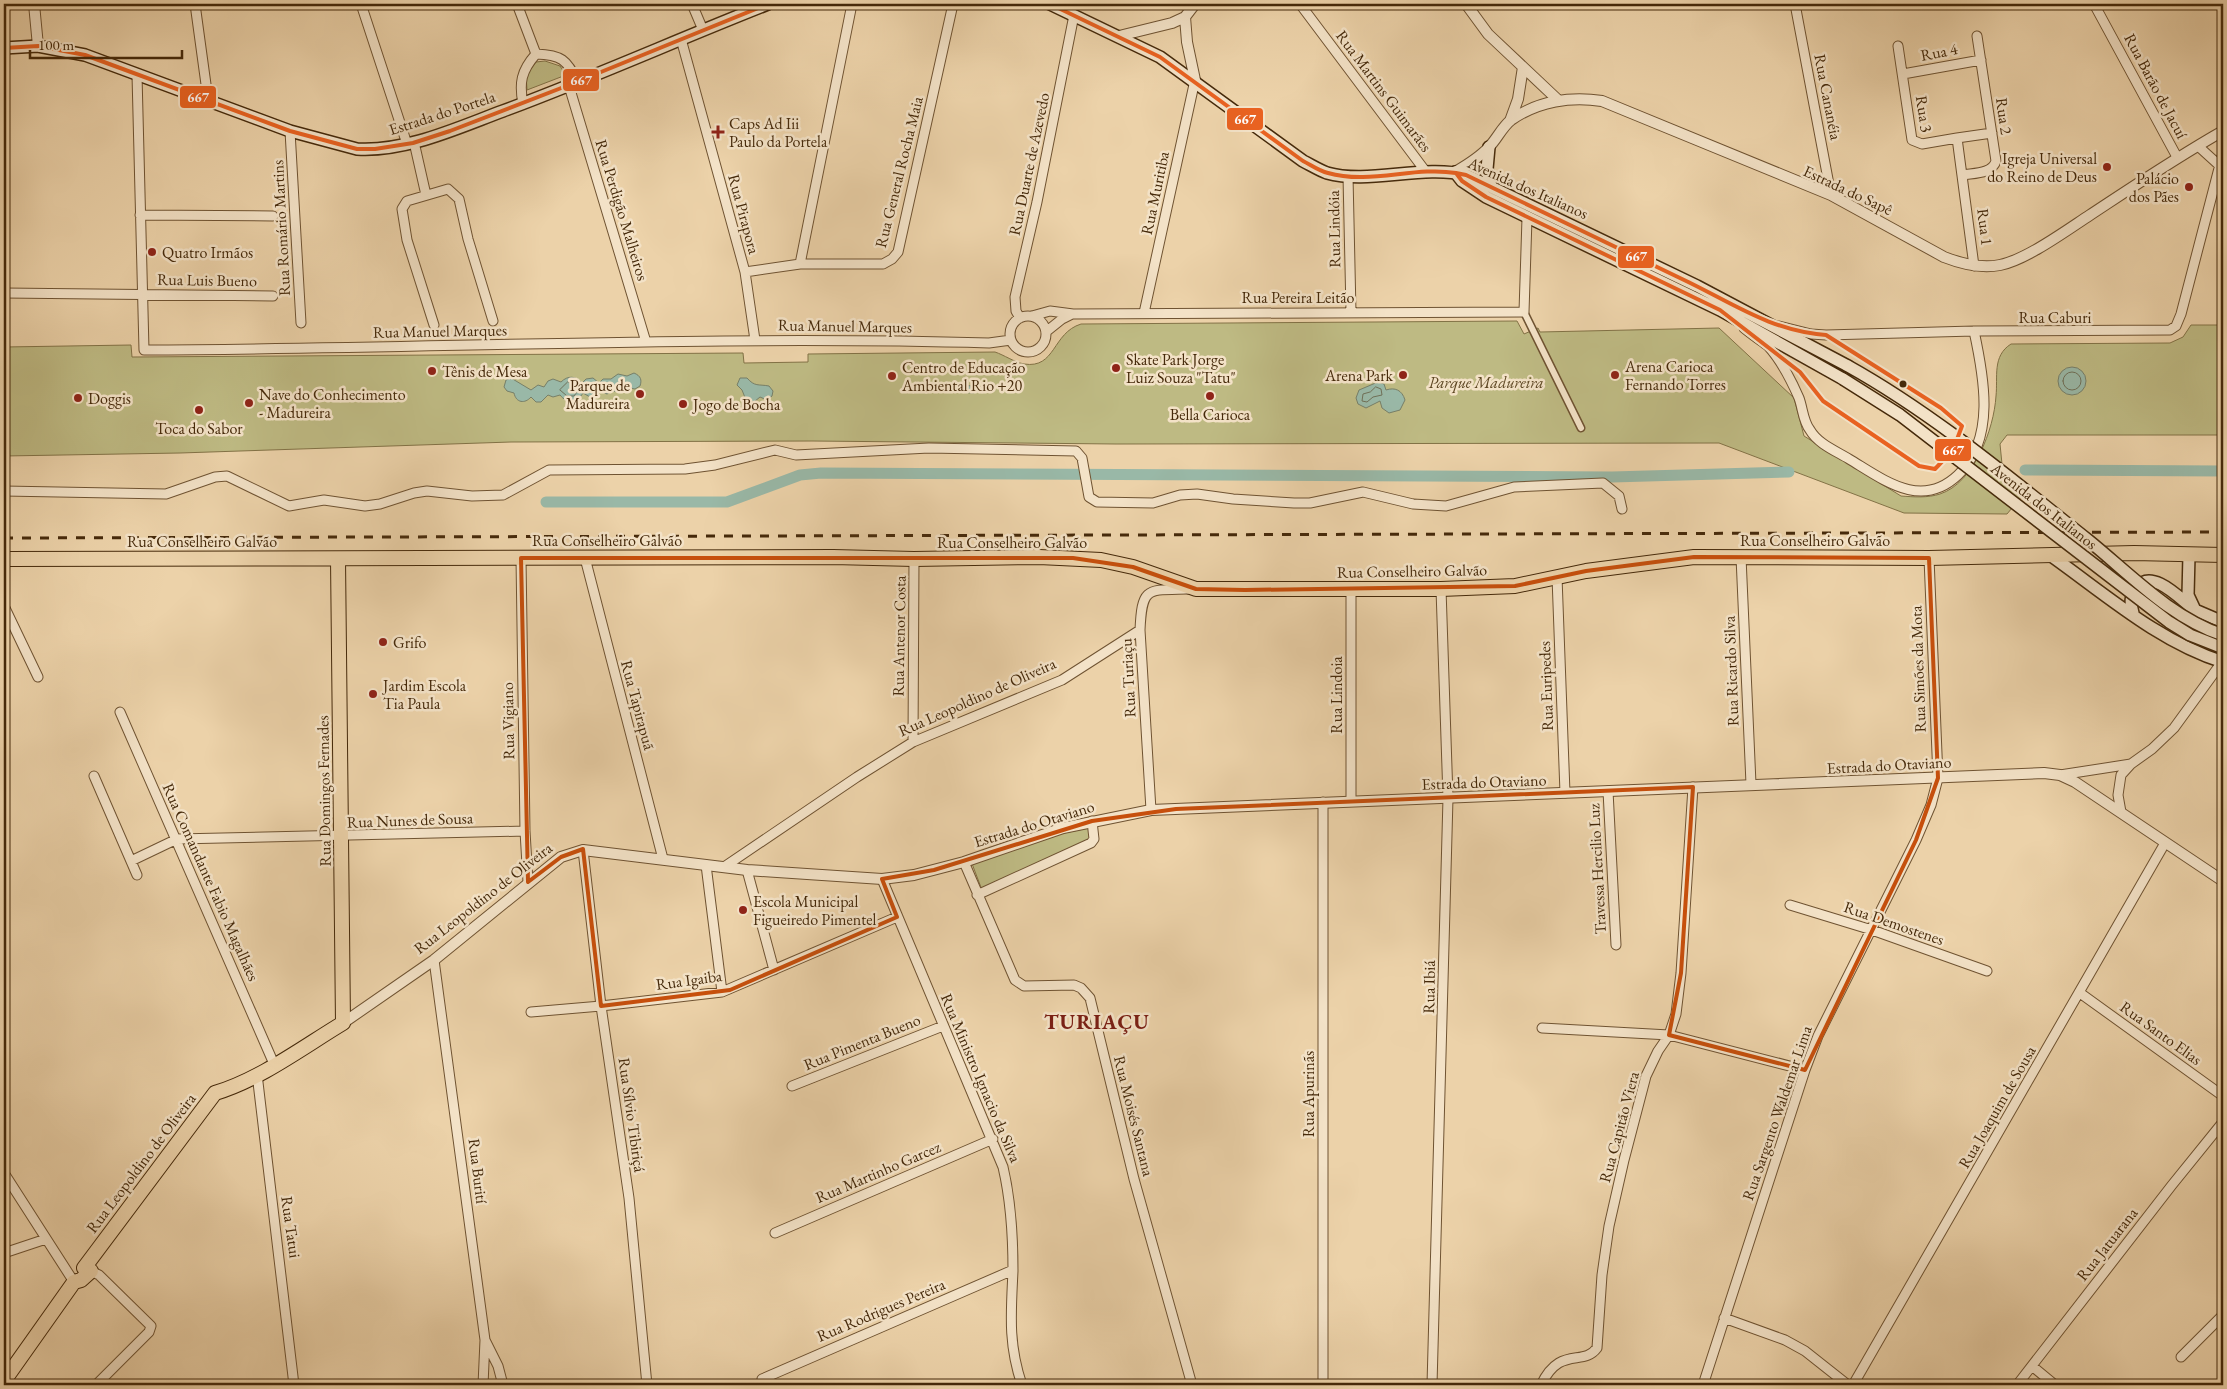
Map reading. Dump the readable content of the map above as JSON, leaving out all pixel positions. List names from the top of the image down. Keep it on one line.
{"streets":{"main road":["Estrada do Portela","Avenida dos Italianos","Rua Conselheiro Galvão","Rua Leopoldino de Oliveira","Rua Domingos Fernades"],"street":["Rua 4","Rua Barão de Jacuí","Rua Martins Guimarães","Rua Cananéia","Rua 3","Rua 2","Rua Duarte de Azevedo","Rua General Rocha Maia","Estrada do Sapê","Rua Muritiba","Rua Perdigão Malheiros","Rua Pirapora","Rua 1","Rua Romário Martins","Rua Lindóia","Rua Luis Bueno","Rua Pereira Leitão","Rua Caburi","Rua Manuel Marques","Rua Antenor Costa","Rua Simões da Mota","Rua Ricardo Silva","Rua Turiaçu","Rua Euripedes","Rua Lindoia","Rua Tapirapuã","Rua Vigiano","Estrada do Otaviano","Rua Nunes de Sousa","Travessa Hercilio Luz","Rua Comandante Fabio Magalhães","Rua Demostenes","Rua Igaiba","Rua Ibiá","Rua Santo Elias","Rua Pimenta Bueno","Rua Ministro Ignacio da Silva","Rua Apurinãs","Rua Joaquim de Sousa","Rua Sargento Waldemar Lima","Rua Sílvio Tibiriçá","Rua Moisés Santana","Rua Capitão Viera","Rua Burití","Rua Martinho Garcez","Rua Tatui","Rua Jatuarana","Rua Rodrigues Pereira"]},"crossings":[["Rua 4","Rua 3"],["Rua 4","Rua 2"],["Rua Barão de Jacuí","Estrada do Sapê"],["Rua Cananéia","Estrada do Sapê"],["Estrada do Portela","Rua Perdigão Malheiros"],["Estrada do Portela","Rua Pirapora"],["Estrada do Portela","Rua Romário Martins"],["Estrada do Portela","Rua Manuel Marques"],["Rua 3","Rua 1"],["Rua 2","Rua 1"],["Rua Duarte de Azevedo","Rua Pereira Leitão"],["Rua Duarte de Azevedo","Rua Manuel Marques"],["Rua General Rocha Maia","Rua Pirapora"],["Avenida dos Italianos","Estrada do Sapê"],["Avenida dos Italianos","Rua Caburi"],["Avenida dos Italianos","Rua Conselheiro Galvão"],["Estrada do Sapê","Rua 1"],["Rua Muritiba","Rua Pereira Leitão"],["Rua Perdigão Malheiros","Rua Manuel Marques"],["Rua Pirapora","Rua Manuel Marques"],["Rua Lindóia","Rua Pereira Leitão"],["Rua Luis Bueno","Rua Manuel Marques"],["Rua Pereira Leitão","Rua Manuel Marques"],["Rua Conselheiro Galvão","Rua Antenor Costa"],["Rua Conselheiro Galvão","Rua Simões da Mota"],["Rua Conselheiro Galvão","Rua Ricardo Silva"],["Rua Conselheiro Galvão","Rua Turiaçu"],["Rua Conselheiro Galvão","Rua Euripedes"],["Rua Conselheiro Galvão","Rua Lindoia"],["Rua Conselheiro Galvão","Rua Tapirapuã"],["Rua Conselheiro Galvão","Rua Vigiano"],["Rua Conselheiro Galvão","Rua Domingos Fernades"],["Rua Conselheiro Galvão","Rua Ibiá"],["Rua Antenor Costa","Rua Leopoldino de Oliveira"],["Rua Simões da Mota","Estrada do Otaviano"],["Rua Simões da Mota","Rua Sargento Waldemar Lima"],["Rua Ricardo Silva","Estrada do Otaviano"],["Rua Turiaçu","Rua Leopoldino de Oliveira"],["Rua Turiaçu","Estrada do Otaviano"],["Rua Euripedes","Estrada do Otaviano"],["Rua Lindoia","Estrada do Otaviano"],["Rua Leopoldino de Oliveira","Rua Tapirapuã"],["Rua Leopoldino de Oliveira","Rua Vigiano"],["Rua Leopoldino de Oliveira","Estrada do Otaviano"],["Rua Leopoldino de Oliveira","Rua Domingos Fernades"],["Rua Leopoldino de Oliveira","Rua Comandante Fabio Magalhães"],["Rua Leopoldino de Oliveira","Rua Sílvio Tibiriçá"],["Rua Leopoldino de Oliveira","Rua Burití"],["Rua Leopoldino de Oliveira","Rua Tatui"],["Rua Vigiano","Rua Nunes de Sousa"],["Estrada do Otaviano","Travessa Hercilio Luz"],["Estrada do Otaviano","Rua Ibiá"],["Estrada do Otaviano","Rua Ministro Ignacio da Silva"],["Estrada do Otaviano","Rua Apurinãs"],["Estrada do Otaviano","Rua Joaquim de Sousa"],["Estrada do Otaviano","Rua Sargento Waldemar Lima"],["Estrada do Otaviano","Rua Moisés Santana"],["Estrada do Otaviano","Rua Capitão Viera"],["Rua Domingos Fernades","Rua Nunes de Sousa"],["Rua Nunes de Sousa","Rua Comandante Fabio Magalhães"],["Rua Demostenes","Rua Sargento Waldemar Lima"],["Rua Igaiba","Rua Ministro Ignacio da Silva"],["Rua Igaiba","Rua Sílvio Tibiriçá"],["Rua Santo Elias","Rua Joaquim de Sousa"],["Rua Pimenta Bueno","Rua Ministro Ignacio da Silva"],["Rua Ministro Ignacio da Silva","Rua Martinho Garcez"],["Rua Ministro Ignacio da Silva","Rua Rodrigues Pereira"]],"districts":["TURIAÇU"],"parks":["Parque Madureira"],"places":{"health":["Caps Ad Iii Paulo da Portela"],"other":["Igreja Universal do Reino de Deus","Palácio dos Pães","Quatro Irmãos","Skate Park Jorge Luiz Souza \"Tatu\"","Tênis de Mesa","Arena Park","Arena Carioca Fernando Torres","Centro de Educação Ambiental Rio +20","Parque de Madureira","Bella Carioca","Doggis","Nave do Conhecimento - Madureira","Jogo de Bocha","Toca do Sabor","Grifo","Jardim Escola Tia Paula","Escola Municipal Figueiredo Pimentel"]},"lines":["transit line 667"],"scale_bar":"100 m"}
